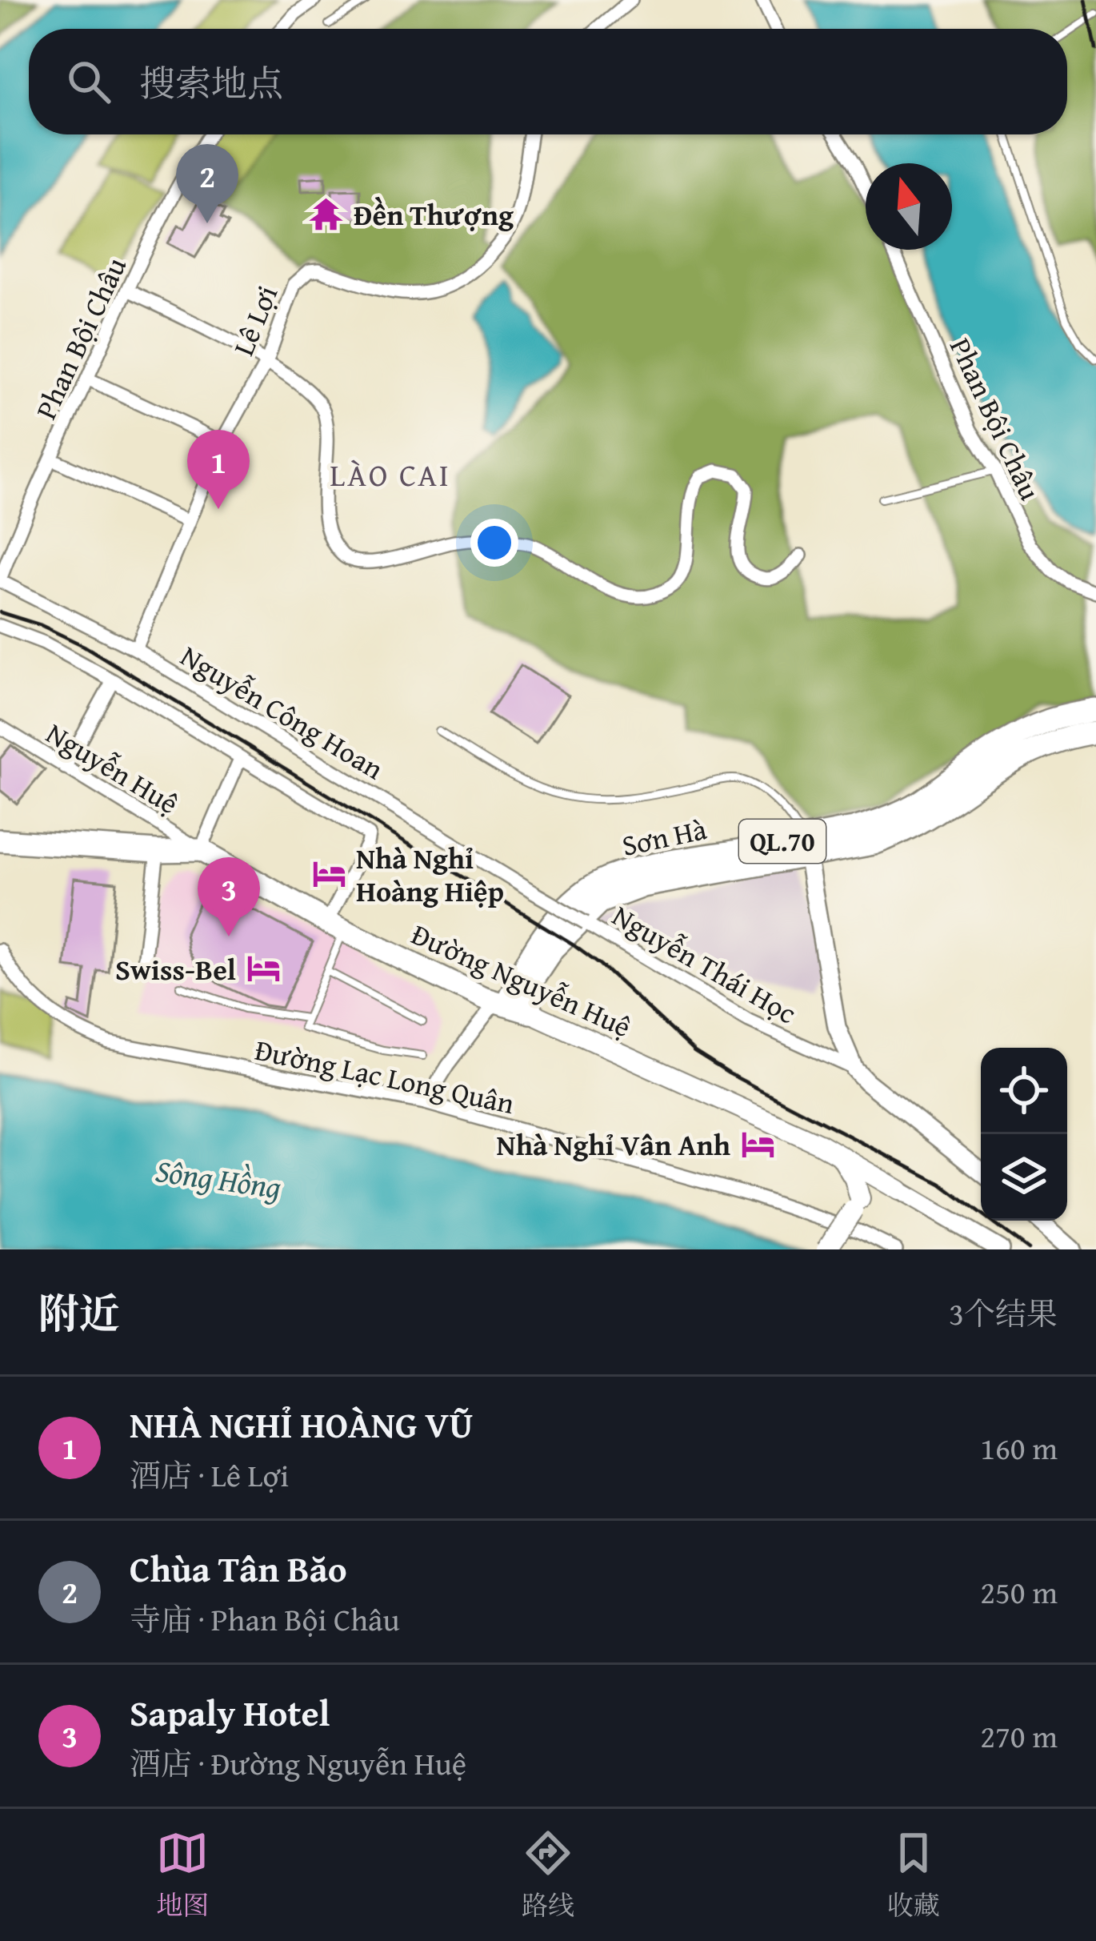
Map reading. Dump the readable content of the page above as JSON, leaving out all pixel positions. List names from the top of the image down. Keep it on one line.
{"streets":{"highway":["Sơn Hà","QL.70","Đường Nguyễn Huệ"],"street":["Lê Lợi","Phan Bội Châu","Nguyễn Công Hoan","Nguyễn Huệ","Nguyễn Thái Học","Đường Lạc Long Quân"]},"crossings":[["Lê Lợi","Nguyễn Công Hoan"],["Phan Bội Châu","Nguyễn Công Hoan"],["Nguyễn Công Hoan","Nguyễn Thái Học"],["Nguyễn Huệ","Đường Nguyễn Huệ"],["Sơn Hà","Đường Nguyễn Huệ"]],"districts":["LÀO CAI"],"water":["Sông Hồng"],"places":{"temple":["Đền Thượng"],"hotel":["Nhà Nghỉ Hoàng Hiệp","Swiss-Bel","Nhà Nghỉ Vân Anh"]},"north":"top","page":{"search":"搜索地点","pins":["2","1","3"],"heading":["附近","3个结果"],"list":[{"mark":"1","name":"NHÀ NGHỈ HOÀNG VŨ","note":"酒店 · Lê Lợi","value":"160 m"},{"mark":"2","name":"Chùa Tân Băo","note":"寺庙 · Phan Bội Châu","value":"250 m"},{"mark":"3","name":"Sapaly Hotel","note":"酒店 · Đường Nguyễn Huệ","value":"270 m"}],"nav":["地图","路线","收藏"]}}
